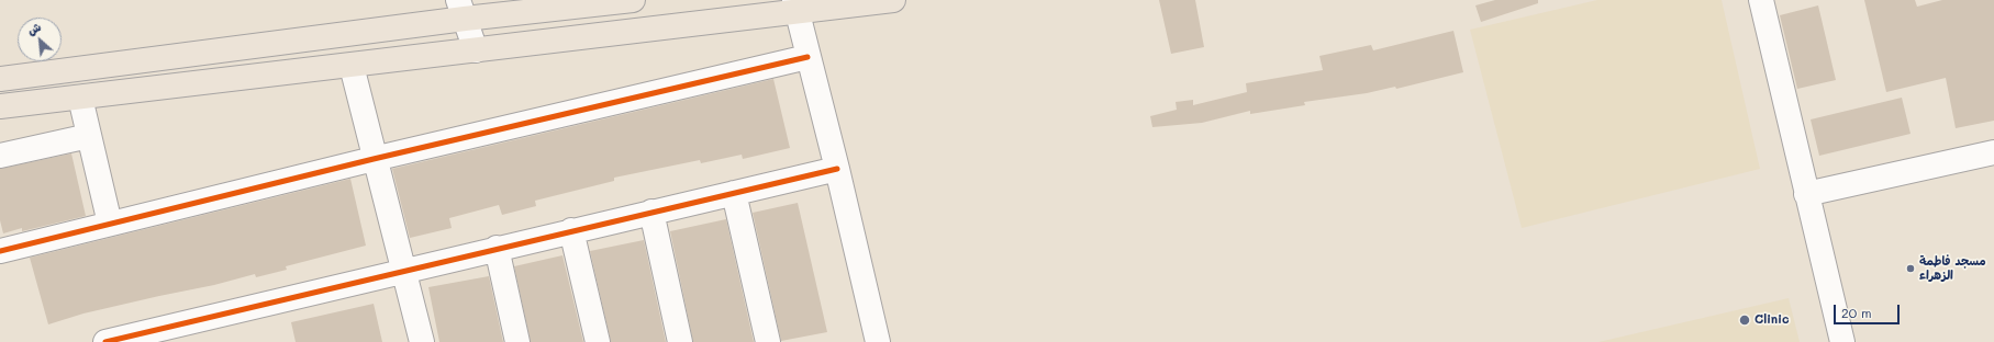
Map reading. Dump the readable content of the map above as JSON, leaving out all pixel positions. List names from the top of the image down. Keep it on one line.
{"places":["مسجد فاطمة الزهراء","Clinic"],"scale_bar":"20 m","north":"top left"}
